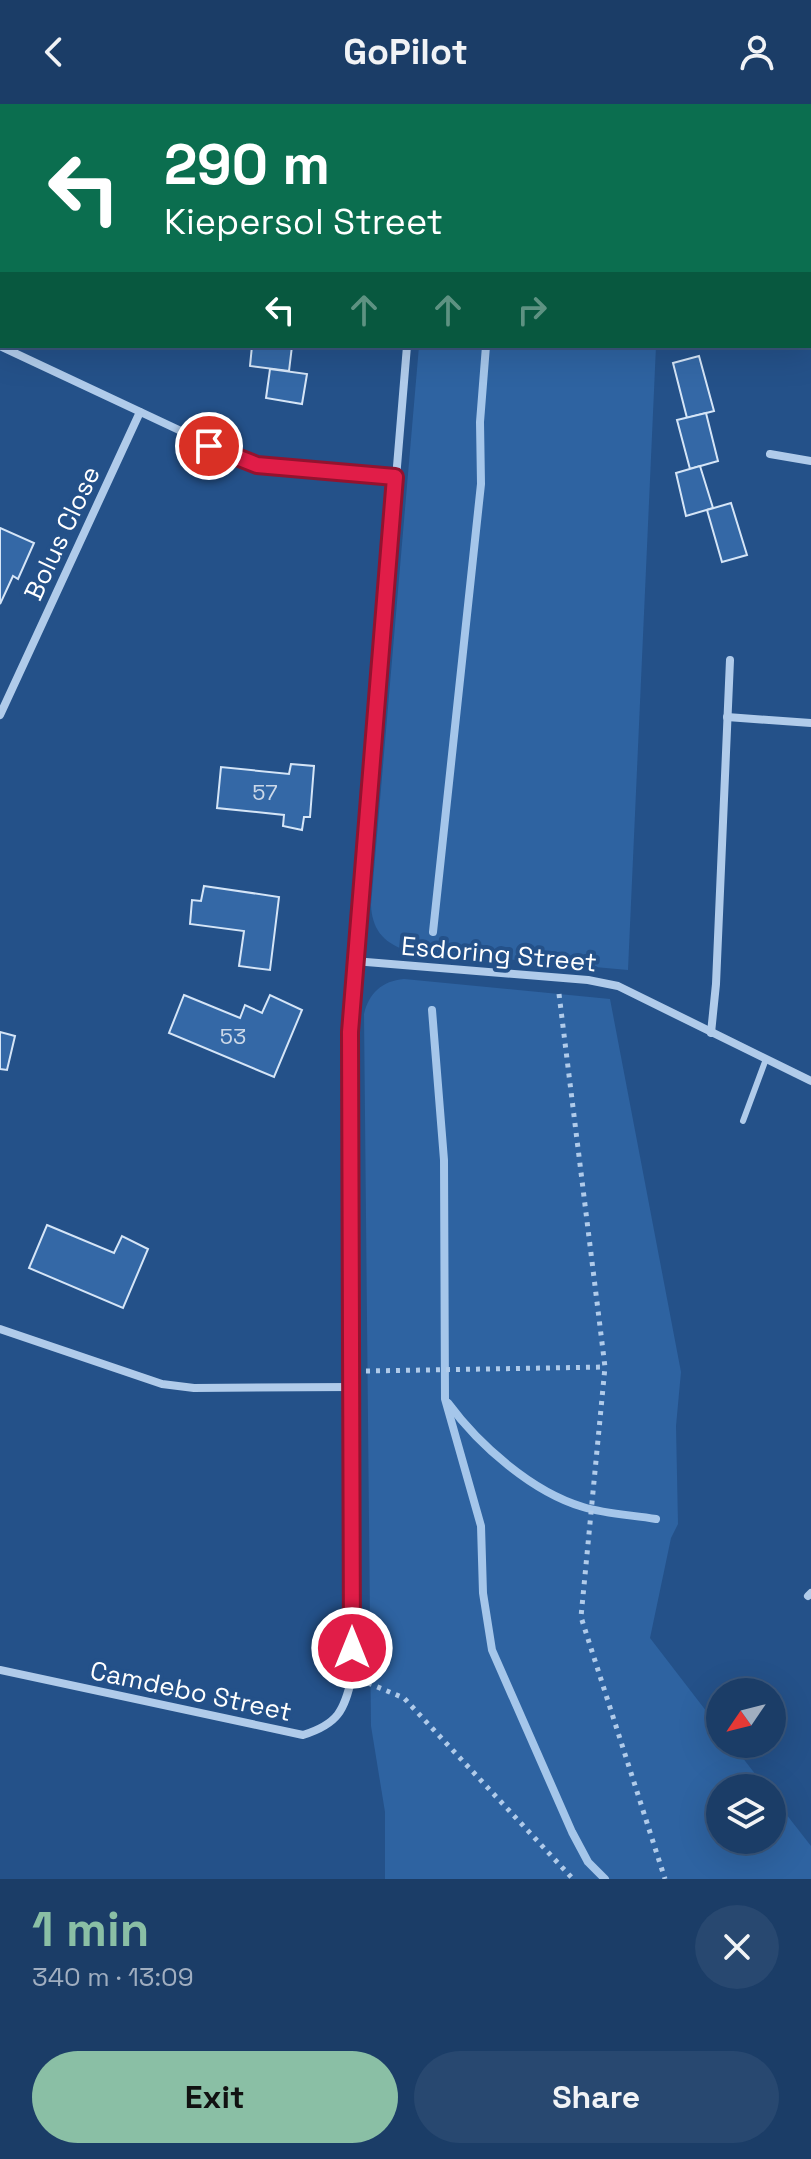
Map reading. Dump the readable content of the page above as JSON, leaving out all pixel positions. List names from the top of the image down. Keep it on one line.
{"streets":{"street":["Bolus Close","Esdoring Street","Camdebo Street"]},"crossings":[["Esdoring Street","Camdebo Street"]],"house_numbers":["57","53"],"north":"bottom left","page":{"header":"GoPilot","turn":["290 m","Kiepersol Street"],"heading":["1 min","340 m · 13:09"],"buttons":["Exit","Share"]}}
